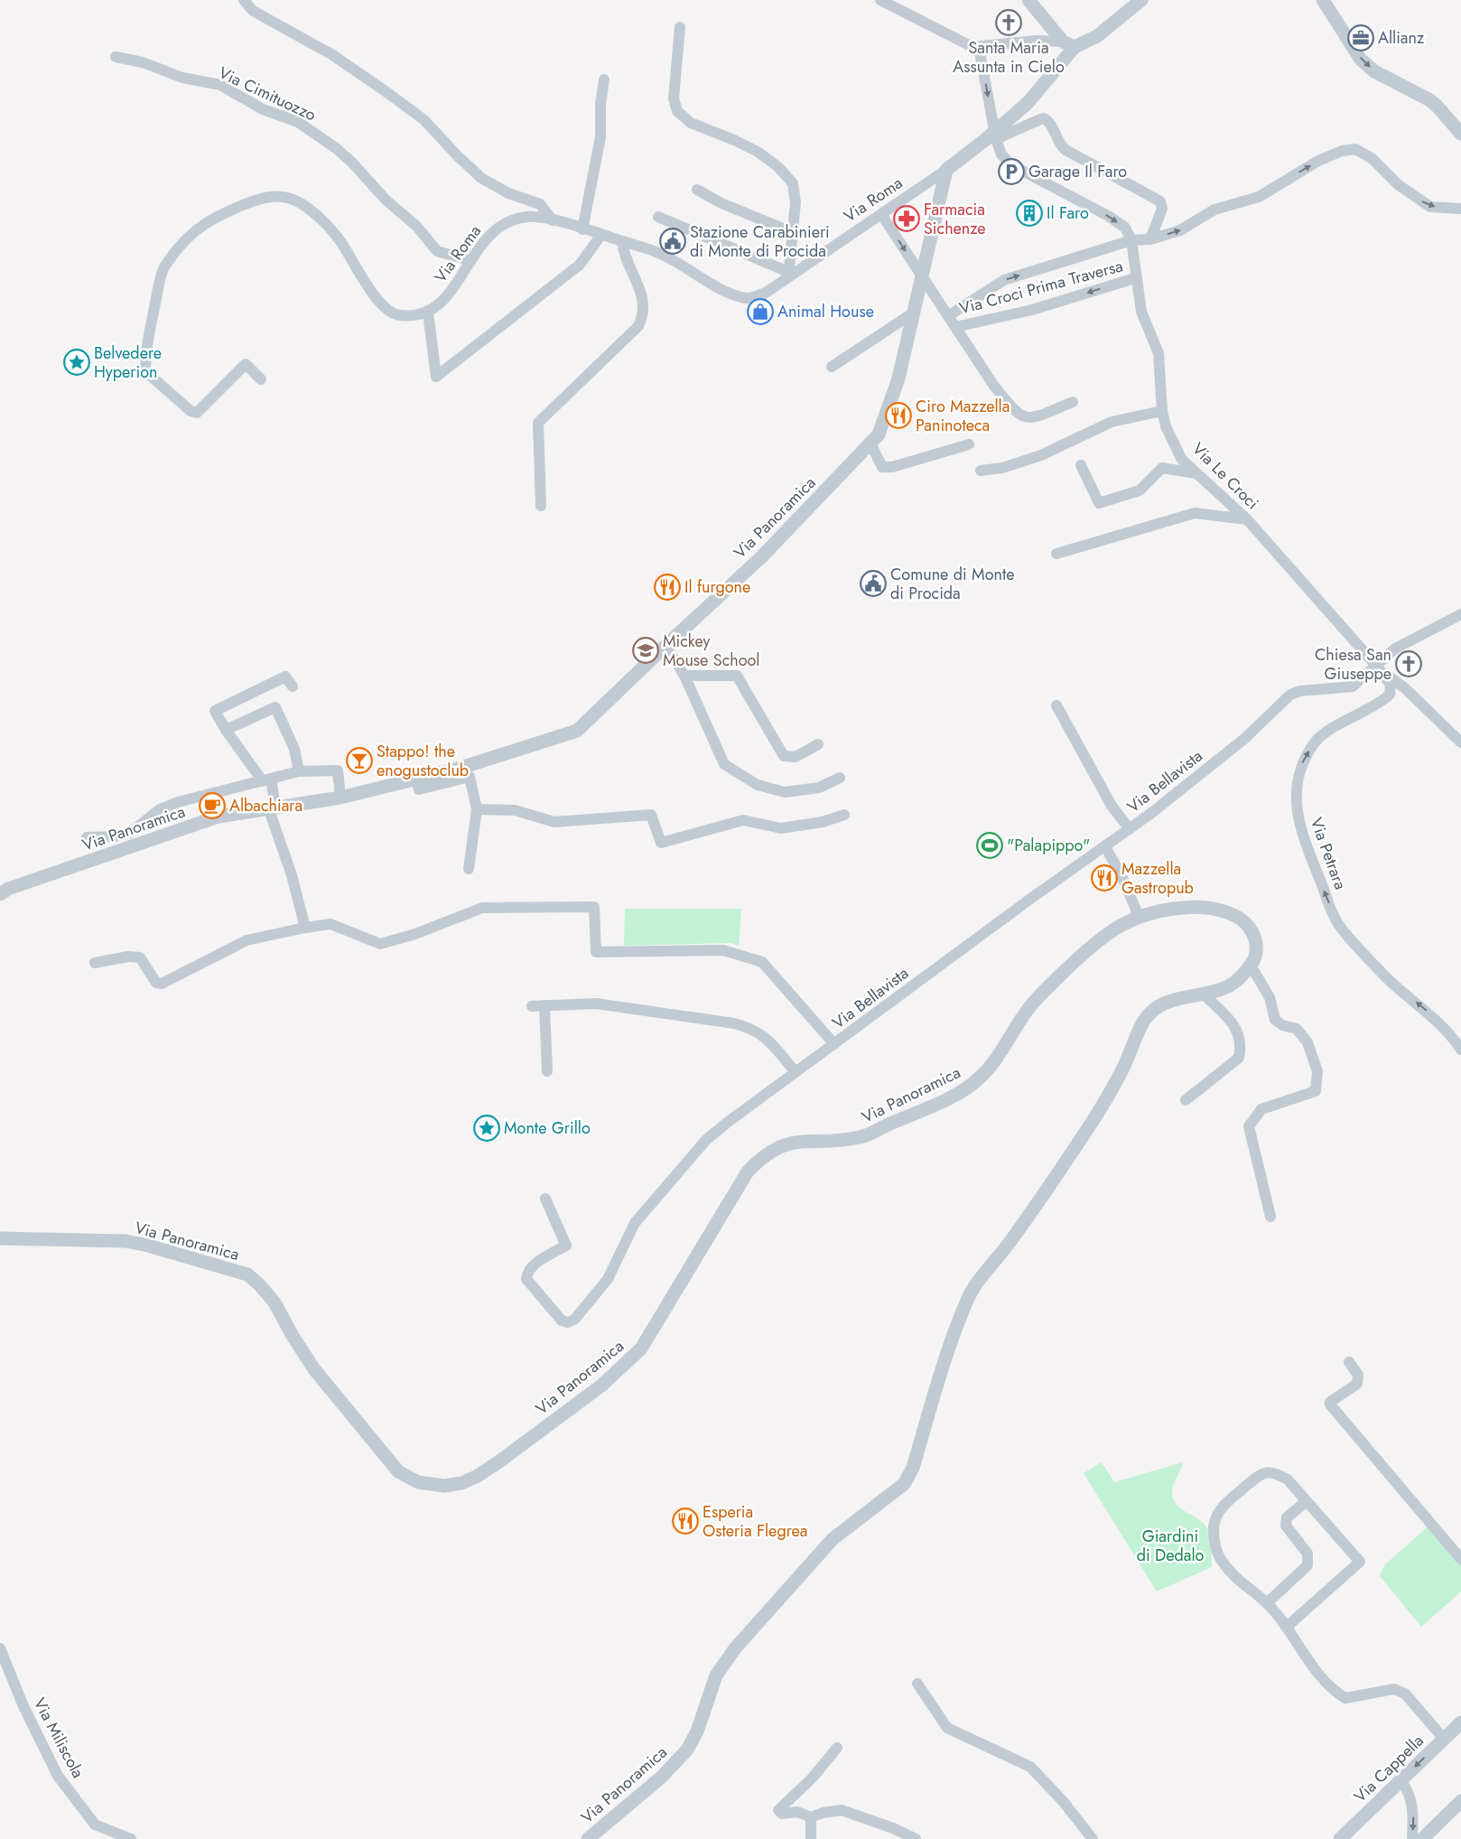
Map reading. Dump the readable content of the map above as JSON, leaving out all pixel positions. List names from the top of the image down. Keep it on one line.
{"streets":{"street":["Via Cimituozzo","Via Roma","Via Croci Prima Traversa","Via Le Croci","Via Panoramica","Via Bellavista","Via Petrara","Via Miliscola","Via Cappella"]},"crossings":[["Via Cimituozzo","Via Roma"],["Via Roma","Via Panoramica"],["Via Croci Prima Traversa","Via Le Croci"],["Via Le Croci","Via Bellavista"],["Via Le Croci","Via Petrara"],["Via Bellavista","Via Petrara"]],"parks":["Giardini di Dedalo"],"places":{"church":["Santa Maria Assunta in Cielo","Chiesa San Giuseppe"],"office":["Allianz"],"parking":["Garage Il Faro"],"building":["Il Faro"],"pharmacy":["Farmacia Sichenze"],"public building":["Stazione Carabinieri di Monte di Procida","Comune di Monte di Procida"],"shop":["Animal House"],"place":["Belvedere Hyperion","Monte Grillo"],"restaurant":["Ciro Mazzella Paninoteca","Il furgone","Mazzella Gastropub","Esperia Osteria Flegrea"],"school or university":["Mickey Mouse School"],"bar":["Stappo! the enogustoclub"],"cafe":["Albachiara"],"sports":["\"Palapippo\""]}}
